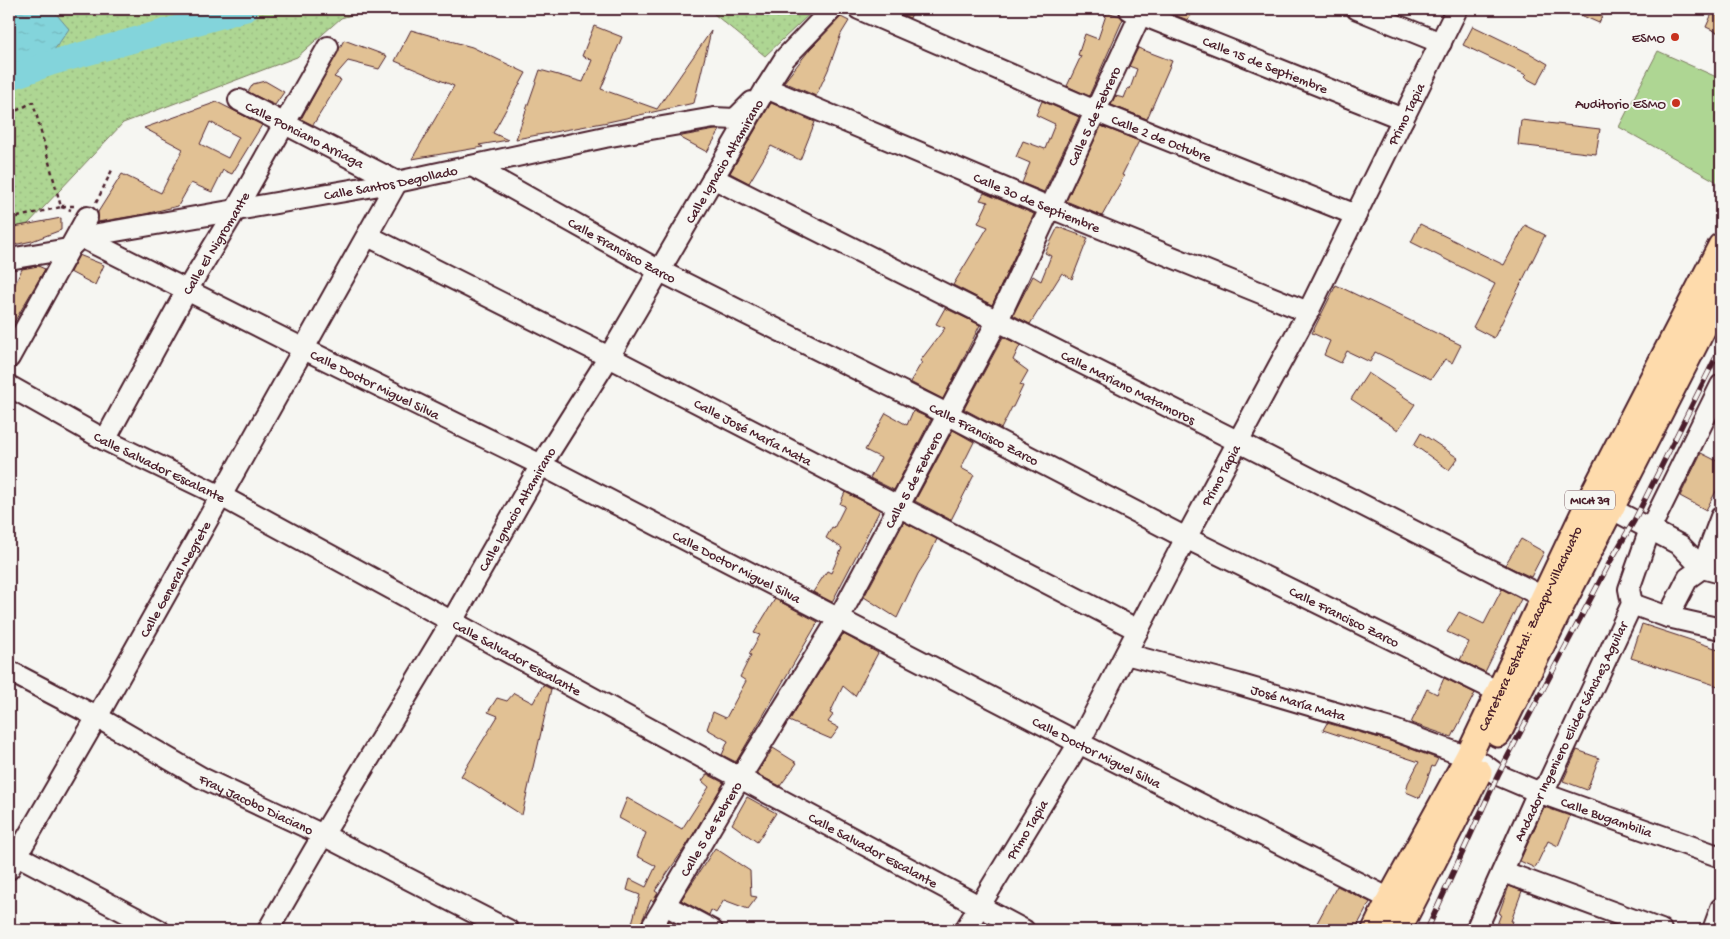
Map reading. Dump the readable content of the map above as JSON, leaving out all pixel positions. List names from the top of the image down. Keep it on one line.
{"streets":{"main road":["MICH 39","Carretera Estatal: Zacapu-Villachuato"],"street":["Calle 15 de Septiembre","Primo Tapia","Calle 5 de Febrero","Calle Ponciano Arriaga","Calle 2 de Octubre","Calle Ignacio Altamirano","Calle Santos Degollado","Calle 30 de Septiembre","Calle El Nigromante","Calle Francisco Zarco","Calle Doctor Miguel Silva","Calle Mariano Matamoros","Calle José María Mata","Calle Salvador Escalante","Calle General Negrete","José María Mata","Andador Ingeniero Elider Sánchez Aguilar","Fray Jacobo Diaciano","Calle Bugambilia"]},"crossings":[["Calle 15 de Septiembre","Primo Tapia"],["Calle 15 de Septiembre","Calle 5 de Febrero"],["Primo Tapia","Calle 2 de Octubre"],["Primo Tapia","Calle 30 de Septiembre"],["Primo Tapia","Calle Francisco Zarco"],["Primo Tapia","Calle Doctor Miguel Silva"],["Primo Tapia","Calle Mariano Matamoros"],["Primo Tapia","Calle José María Mata"],["Primo Tapia","Calle Salvador Escalante"],["Primo Tapia","José María Mata"],["Calle 5 de Febrero","Calle 2 de Octubre"],["Calle 5 de Febrero","Calle 30 de Septiembre"],["Calle 5 de Febrero","Calle Francisco Zarco"],["Calle 5 de Febrero","Calle Doctor Miguel Silva"],["Calle 5 de Febrero","Calle Mariano Matamoros"],["Calle 5 de Febrero","Calle José María Mata"],["Calle 5 de Febrero","Calle Salvador Escalante"],["Calle Ponciano Arriaga","Calle Santos Degollado"],["Calle Ponciano Arriaga","Calle El Nigromante"],["Calle Ponciano Arriaga","Calle General Negrete"],["Calle Ignacio Altamirano","Calle Santos Degollado"],["Calle Ignacio Altamirano","Calle 30 de Septiembre"],["Calle Ignacio Altamirano","Calle Francisco Zarco"],["Calle Ignacio Altamirano","Calle Doctor Miguel Silva"],["Calle Ignacio Altamirano","Calle Mariano Matamoros"],["Calle Ignacio Altamirano","Calle José María Mata"],["Calle Ignacio Altamirano","Calle Salvador Escalante"],["Calle Ignacio Altamirano","Fray Jacobo Diaciano"],["Calle Santos Degollado","Calle El Nigromante"],["Calle Santos Degollado","Calle Francisco Zarco"],["Calle Santos Degollado","Calle Doctor Miguel Silva"],["Calle Santos Degollado","Calle General Negrete"],["Calle El Nigromante","Calle Doctor Miguel Silva"],["Calle El Nigromante","Calle Salvador Escalante"],["Calle Francisco Zarco","Carretera Estatal: Zacapu-Villachuato"],["Calle Doctor Miguel Silva","Calle General Negrete"],["Calle Doctor Miguel Silva","Carretera Estatal: Zacapu-Villachuato"],["Calle Mariano Matamoros","MICH 39"],["Calle Mariano Matamoros","Carretera Estatal: Zacapu-Villachuato"],["Calle José María Mata","Calle General Negrete"],["Calle Salvador Escalante","Calle General Negrete"],["MICH 39","Carretera Estatal: Zacapu-Villachuato"],["MICH 39","José María Mata"],["MICH 39","Calle Bugambilia"],["Calle General Negrete","Fray Jacobo Diaciano"],["Carretera Estatal: Zacapu-Villachuato","José María Mata"],["Carretera Estatal: Zacapu-Villachuato","Calle Bugambilia"],["José María Mata","Calle Bugambilia"],["Andador Ingeniero Elider Sánchez Aguilar","Calle Bugambilia"]],"places":["ESMO","Auditorio ESMO"]}
